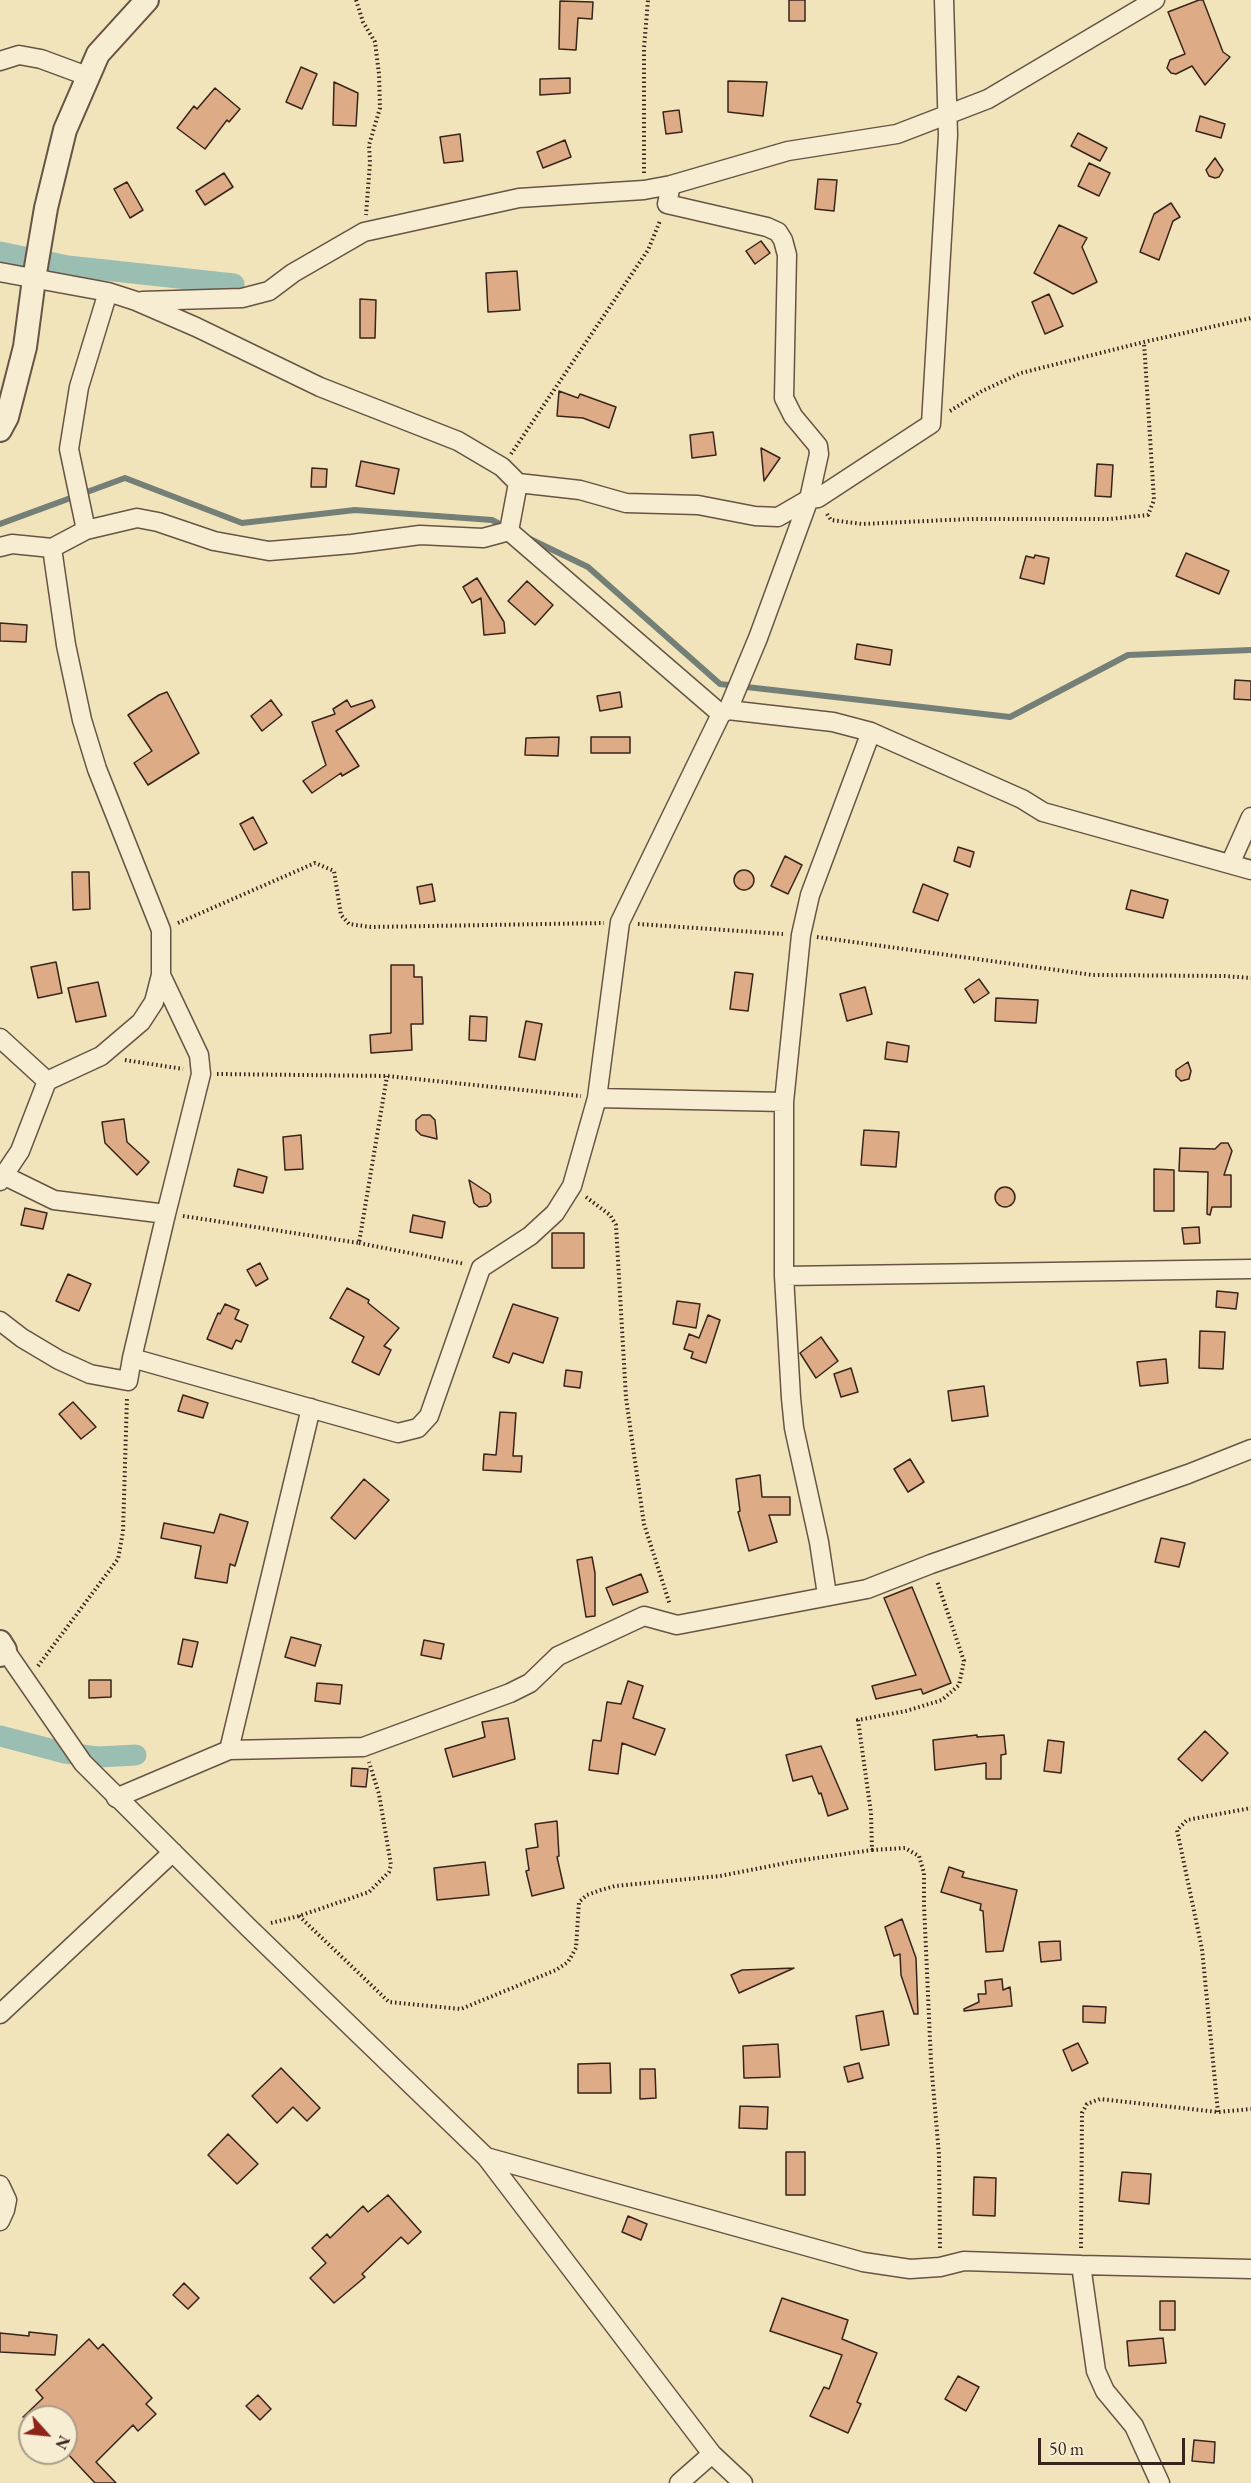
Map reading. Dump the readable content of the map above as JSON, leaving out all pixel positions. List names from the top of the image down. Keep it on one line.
{"scale_bar":"50 m","north":"bottom right"}
